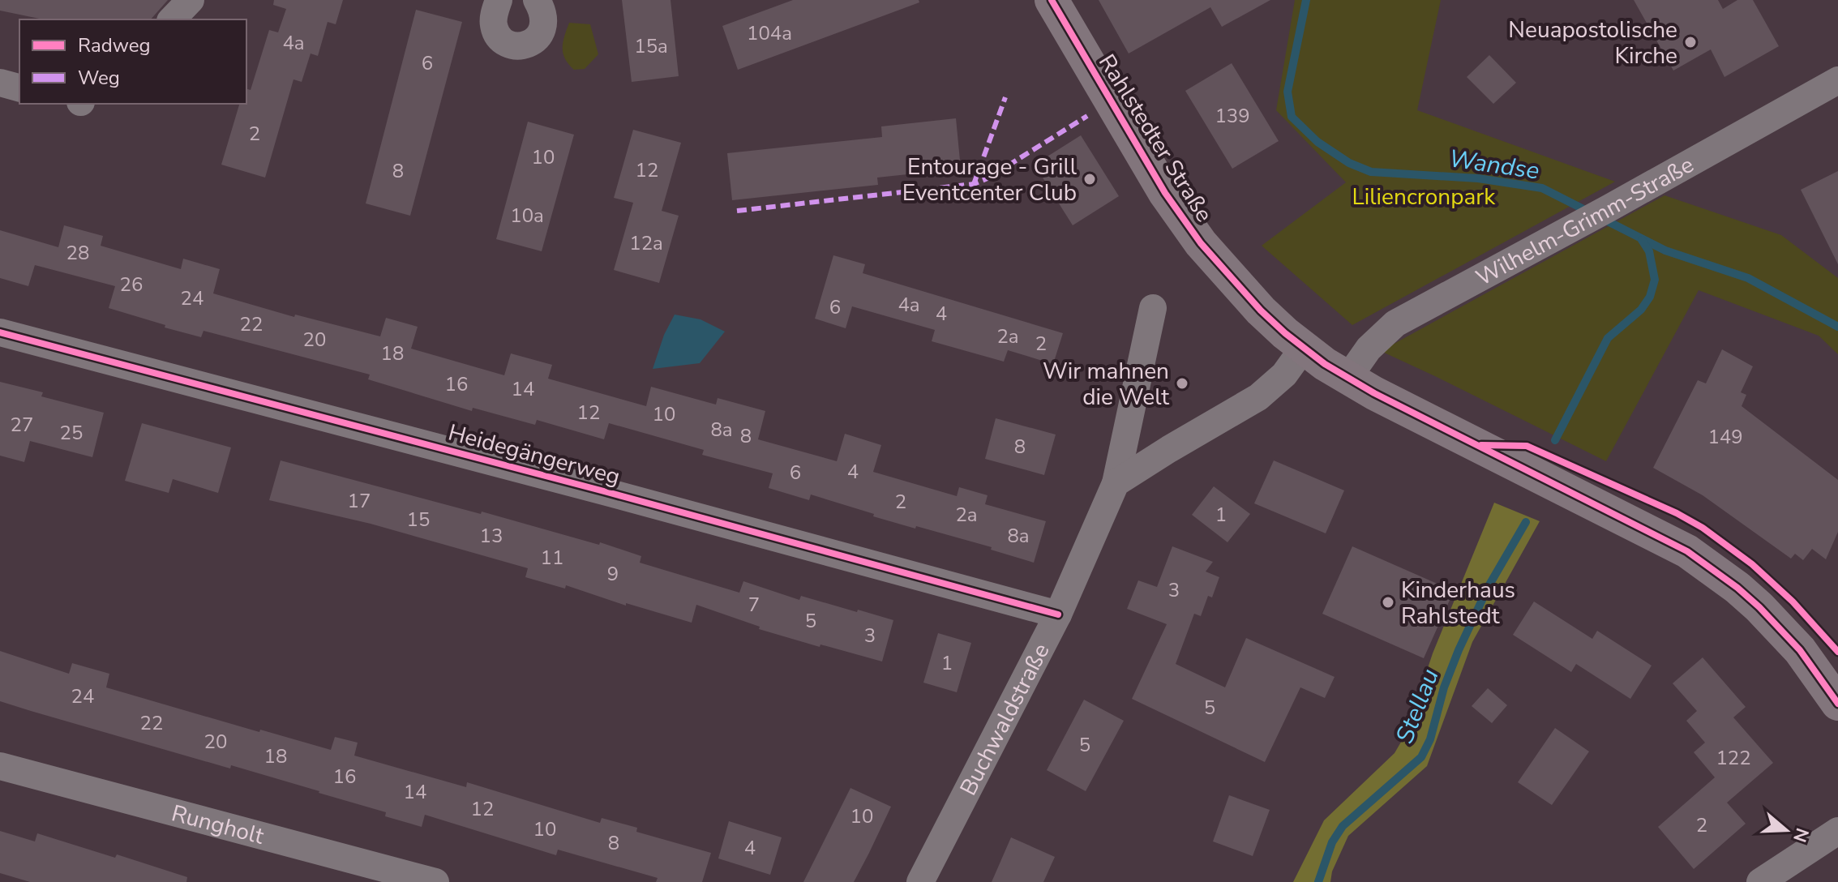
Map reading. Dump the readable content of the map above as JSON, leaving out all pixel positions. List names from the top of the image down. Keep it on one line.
{"streets":{"main road":["Rahlstedter Straße"],"street":["Wilhelm-Grimm-Straße","Heidegängerweg","Buchwaldstraße","Rungholt"]},"crossings":[["Rahlstedter Straße","Wilhelm-Grimm-Straße"],["Heidegängerweg","Buchwaldstraße"]],"water":["Wandse","Stellau"],"parks":["Liliencronpark"],"places":["Neuapostolische Kirche","Entourage - Grill Eventcenter Club","Wir mahnen die Welt","Kinderhaus Rahlstedt"],"house_numbers":["104a","4a","15a","6","139","2","10","12","8","10a","12a","28","26","24","4a","6","4","22","2a","20","2","18","16","14","12","10","27","8a","25","8","149","8","4","6","17","2","2a","1","15","13","8a","11","9","3","7","5","3","1","24","5","22","20","5","18","122","16","14","12","10","2","10","8","4"],"legend":["Radweg","Weg"],"north":"right"}
